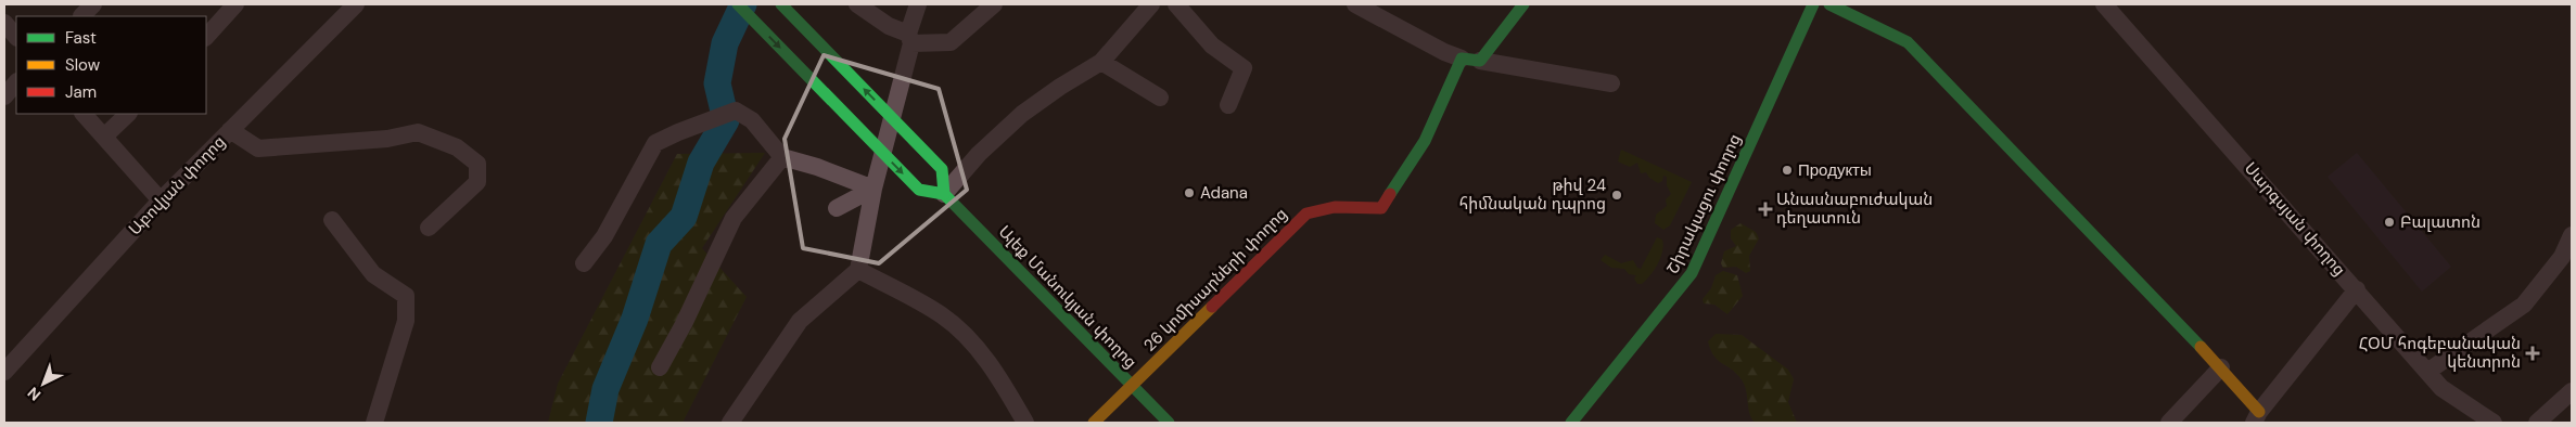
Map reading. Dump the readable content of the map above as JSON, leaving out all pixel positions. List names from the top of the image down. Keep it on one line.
{"streets":{"main road":["Շիրակացու փողոց","26 կոմիսարների փողոց","Ալեք Մանուկյան փողոց"],"street":["Աբովյան փողոց","Սարգսյան փողոց"]},"crossings":[["26 կոմիսարների փողոց","Ալեք Մանուկյան փողոց"]],"places":{"other":["Продукты","Adana","թիվ 24 հիմնական դպրոց","Բալատոն"],"health":["Անասնաբուժական դեղատուն","ՀՕՄ հոգեբանական կենտրոն"]},"legend":["Fast","Slow","Jam"],"north":"bottom left"}
